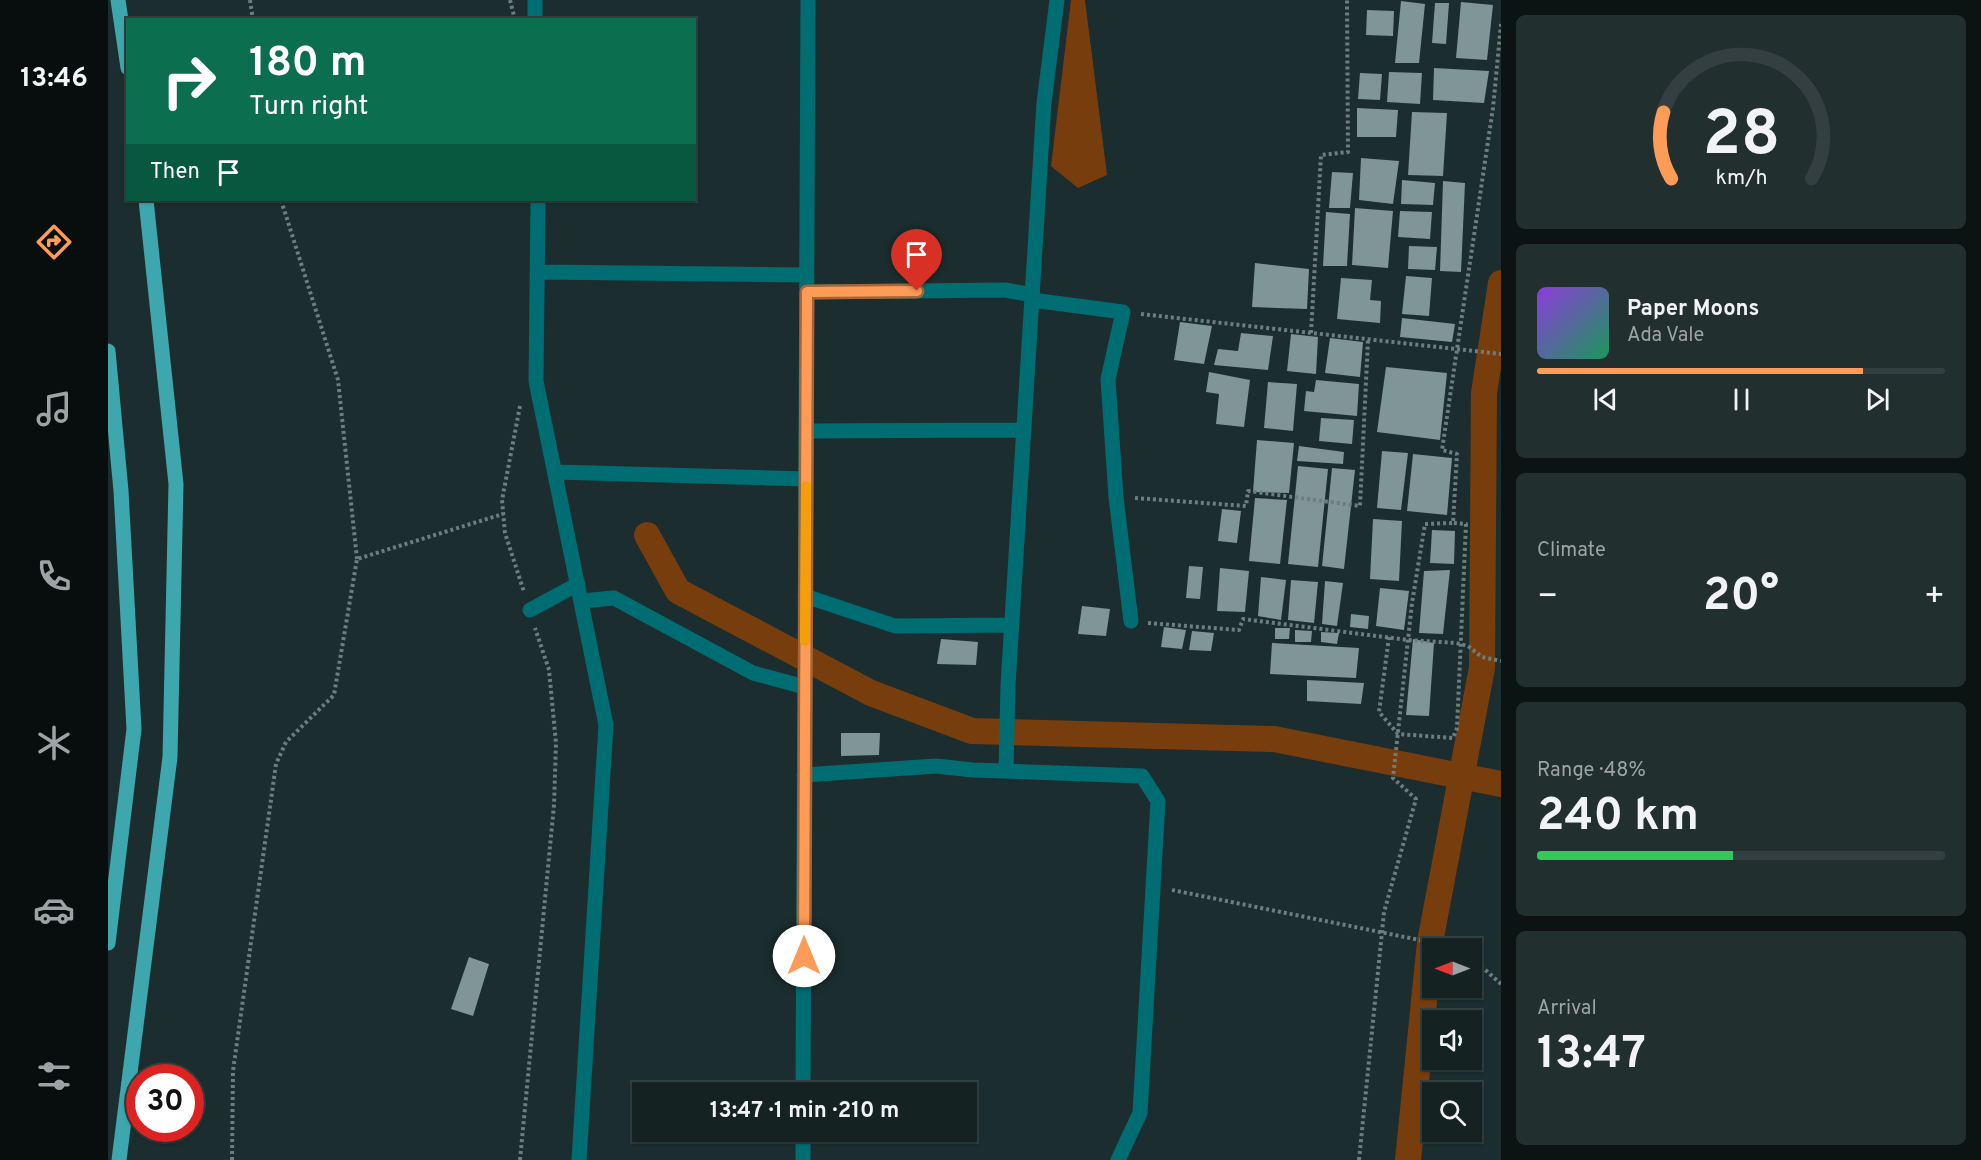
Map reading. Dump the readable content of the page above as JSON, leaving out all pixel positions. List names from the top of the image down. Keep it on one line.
{"north":"left","page":{"tabs":"13:46","turn":["180 m","Turn right"],"then":"Then","song":["Paper Moons","Ada Vale"],"tile":["Climate",["Range · 48%","240 km"],["Arrival","13:47"]],"heat":["−","20°","+"],"limit":"30","trip":"13:47 · 1 min · 210 m","gauge":["28","km/h"]}}
